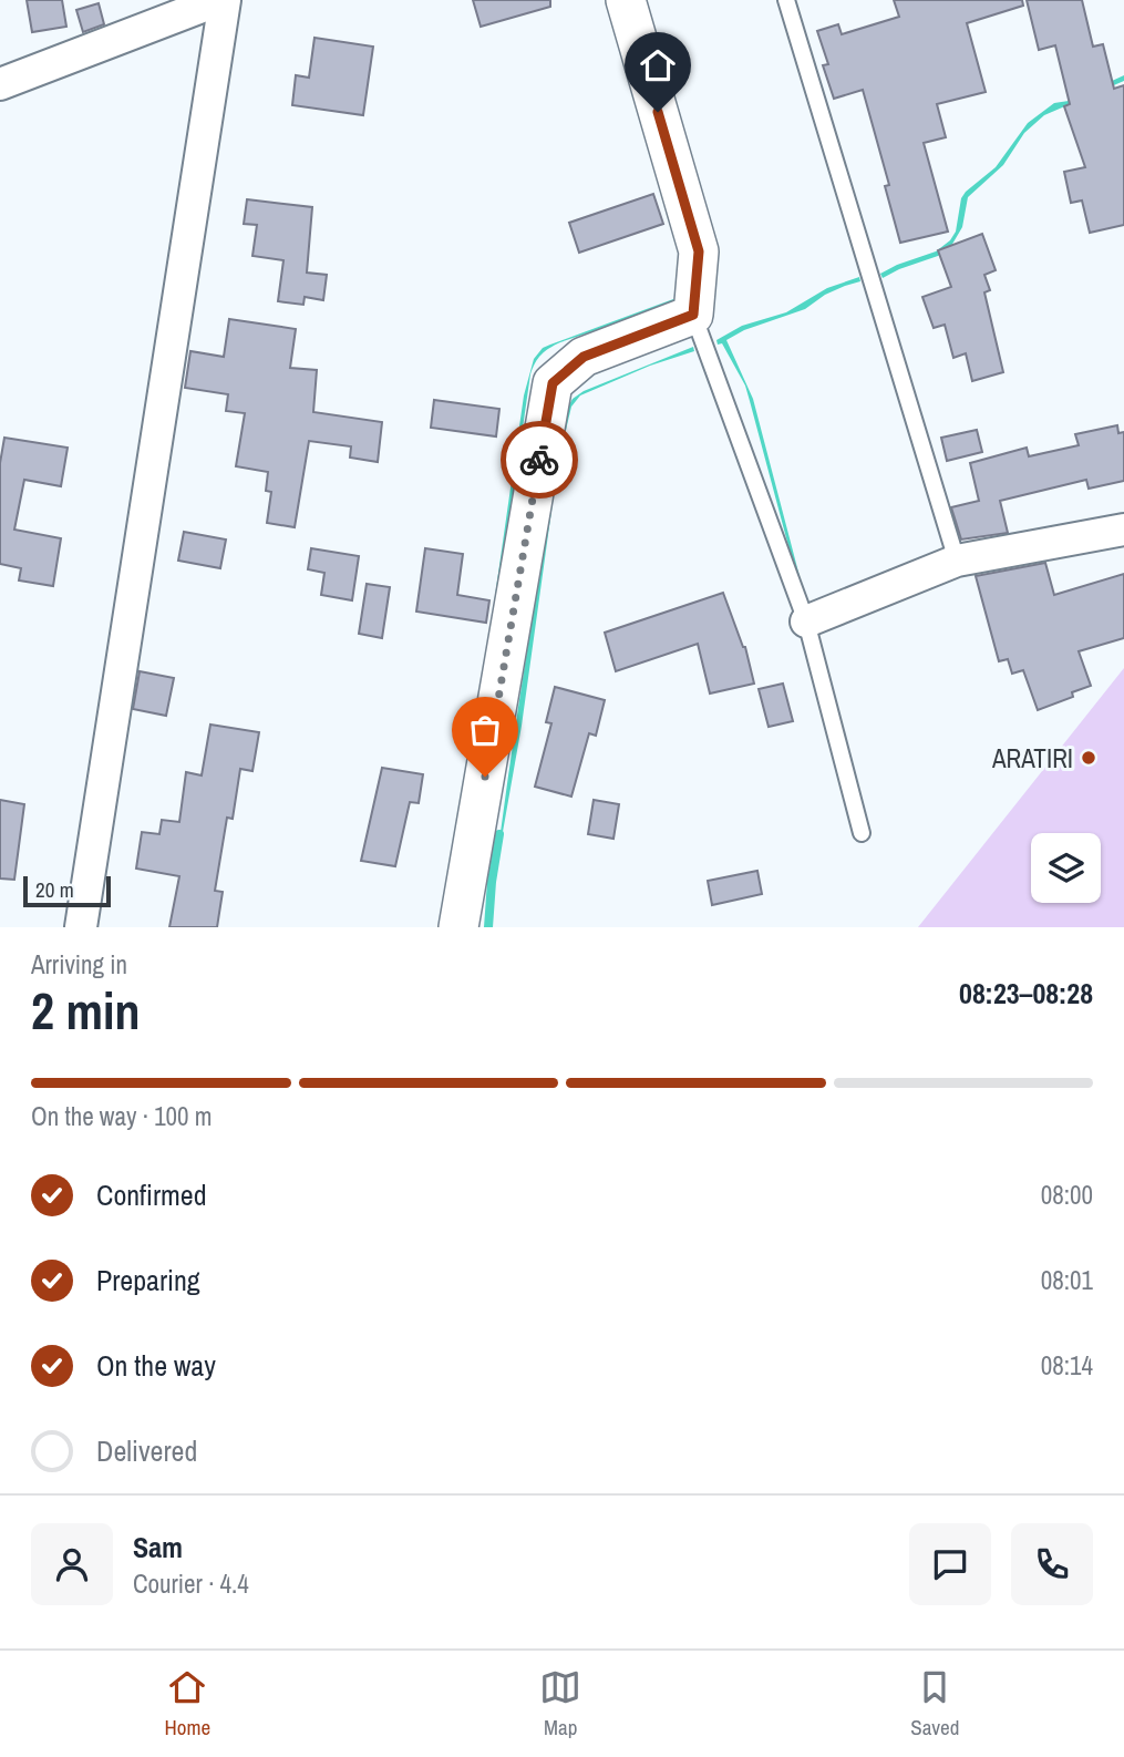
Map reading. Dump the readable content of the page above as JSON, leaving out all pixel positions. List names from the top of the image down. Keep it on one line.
{"places":["ARATIRI"],"scale_bar":"20 m","page":{"scale":"20 m","heading":["2 min","Arriving in","08:23–08:28"],"panel":["Sam","Courier · 4.4"],"bar":"On the way · 100 m","list":[["Confirmed","08:00"],["Preparing","08:01"],["On the way","08:14"],"Delivered"],"tabs":["Home","Map","Saved"]}}
